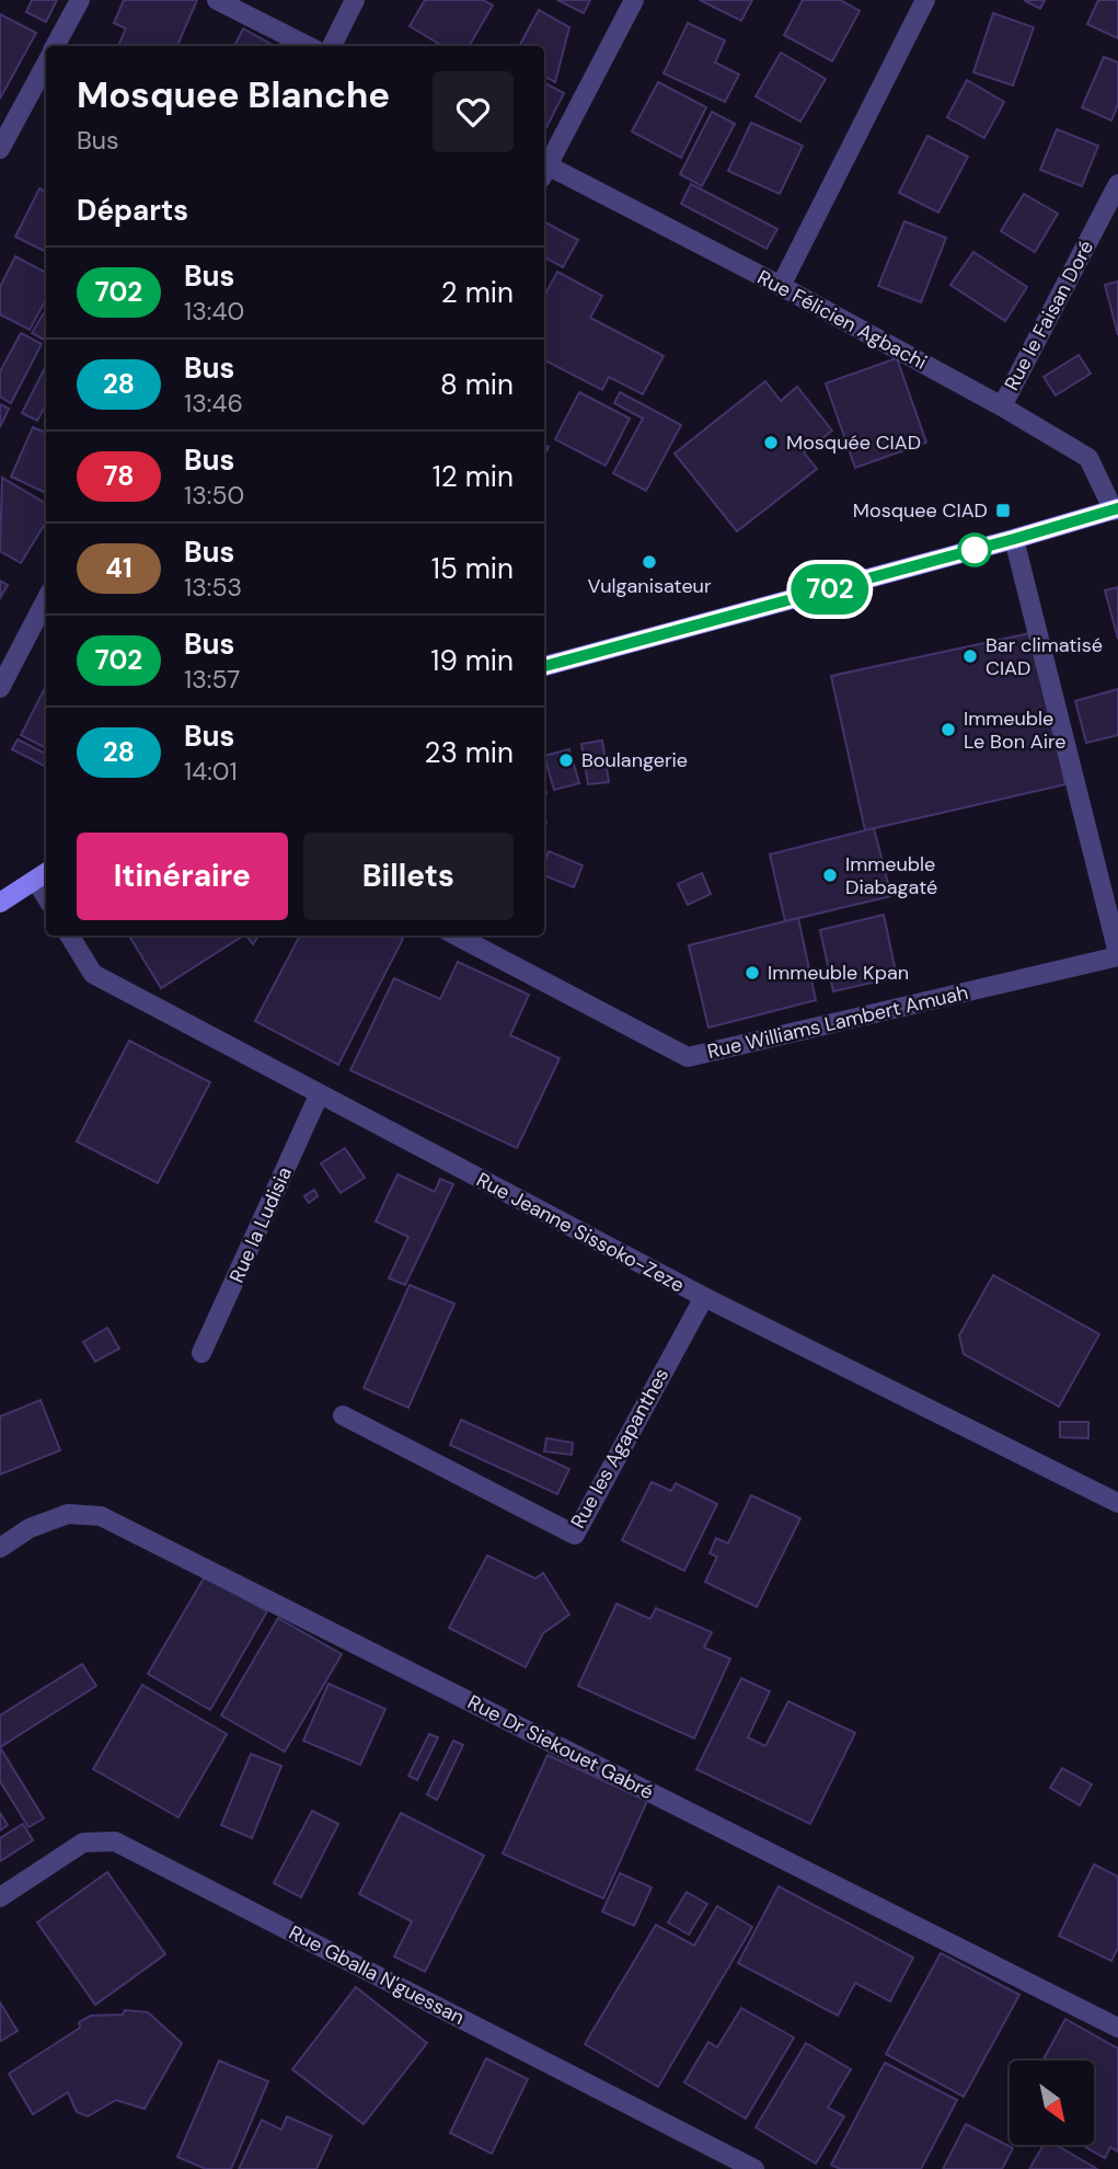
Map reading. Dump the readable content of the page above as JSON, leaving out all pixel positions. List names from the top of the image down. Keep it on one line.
{"streets":{"street":["Rue le Faisan Doré","Rue Félicien Agbachi","Rue Williams Lambert Amuah","Rue la Ludisia","Rue Jeanne Sissoko-Zeze","Rue les Agapanthes","Rue Dr Siekouet Gabré","Rue Gballa N'guessan"]},"crossings":[["Rue le Faisan Doré","Rue Félicien Agbachi"],["Rue la Ludisia","Rue Jeanne Sissoko-Zeze"],["Rue Jeanne Sissoko-Zeze","Rue les Agapanthes"]],"places":{"other":["Mosquée CIAD","Vulganisateur","Bar climatisé CIAD","Immeuble Le Bon Aire","Boulangerie","Immeuble Diabagaté","Immeuble Kpan"],"transit":["Mosquee CIAD"]},"lines":["bus line 702"],"north":"bottom right","page":{"on_map":"702","heading":[["Mosquee Blanche","Bus"],"Départs"],"list":[{"mark":"702","name":"Bus","note":"13:40","value":"2 min"},{"mark":"28","name":"Bus","note":"13:46","value":"8 min"},{"mark":"78","name":"Bus","note":"13:50","value":"12 min"},{"mark":"41","name":"Bus","note":"13:53","value":"15 min"},{"mark":"702","name":"Bus","note":"13:57","value":"19 min"},{"mark":"28","name":"Bus","note":"14:01","value":"23 min"}],"buttons":["Itinéraire","Billets"]}}
